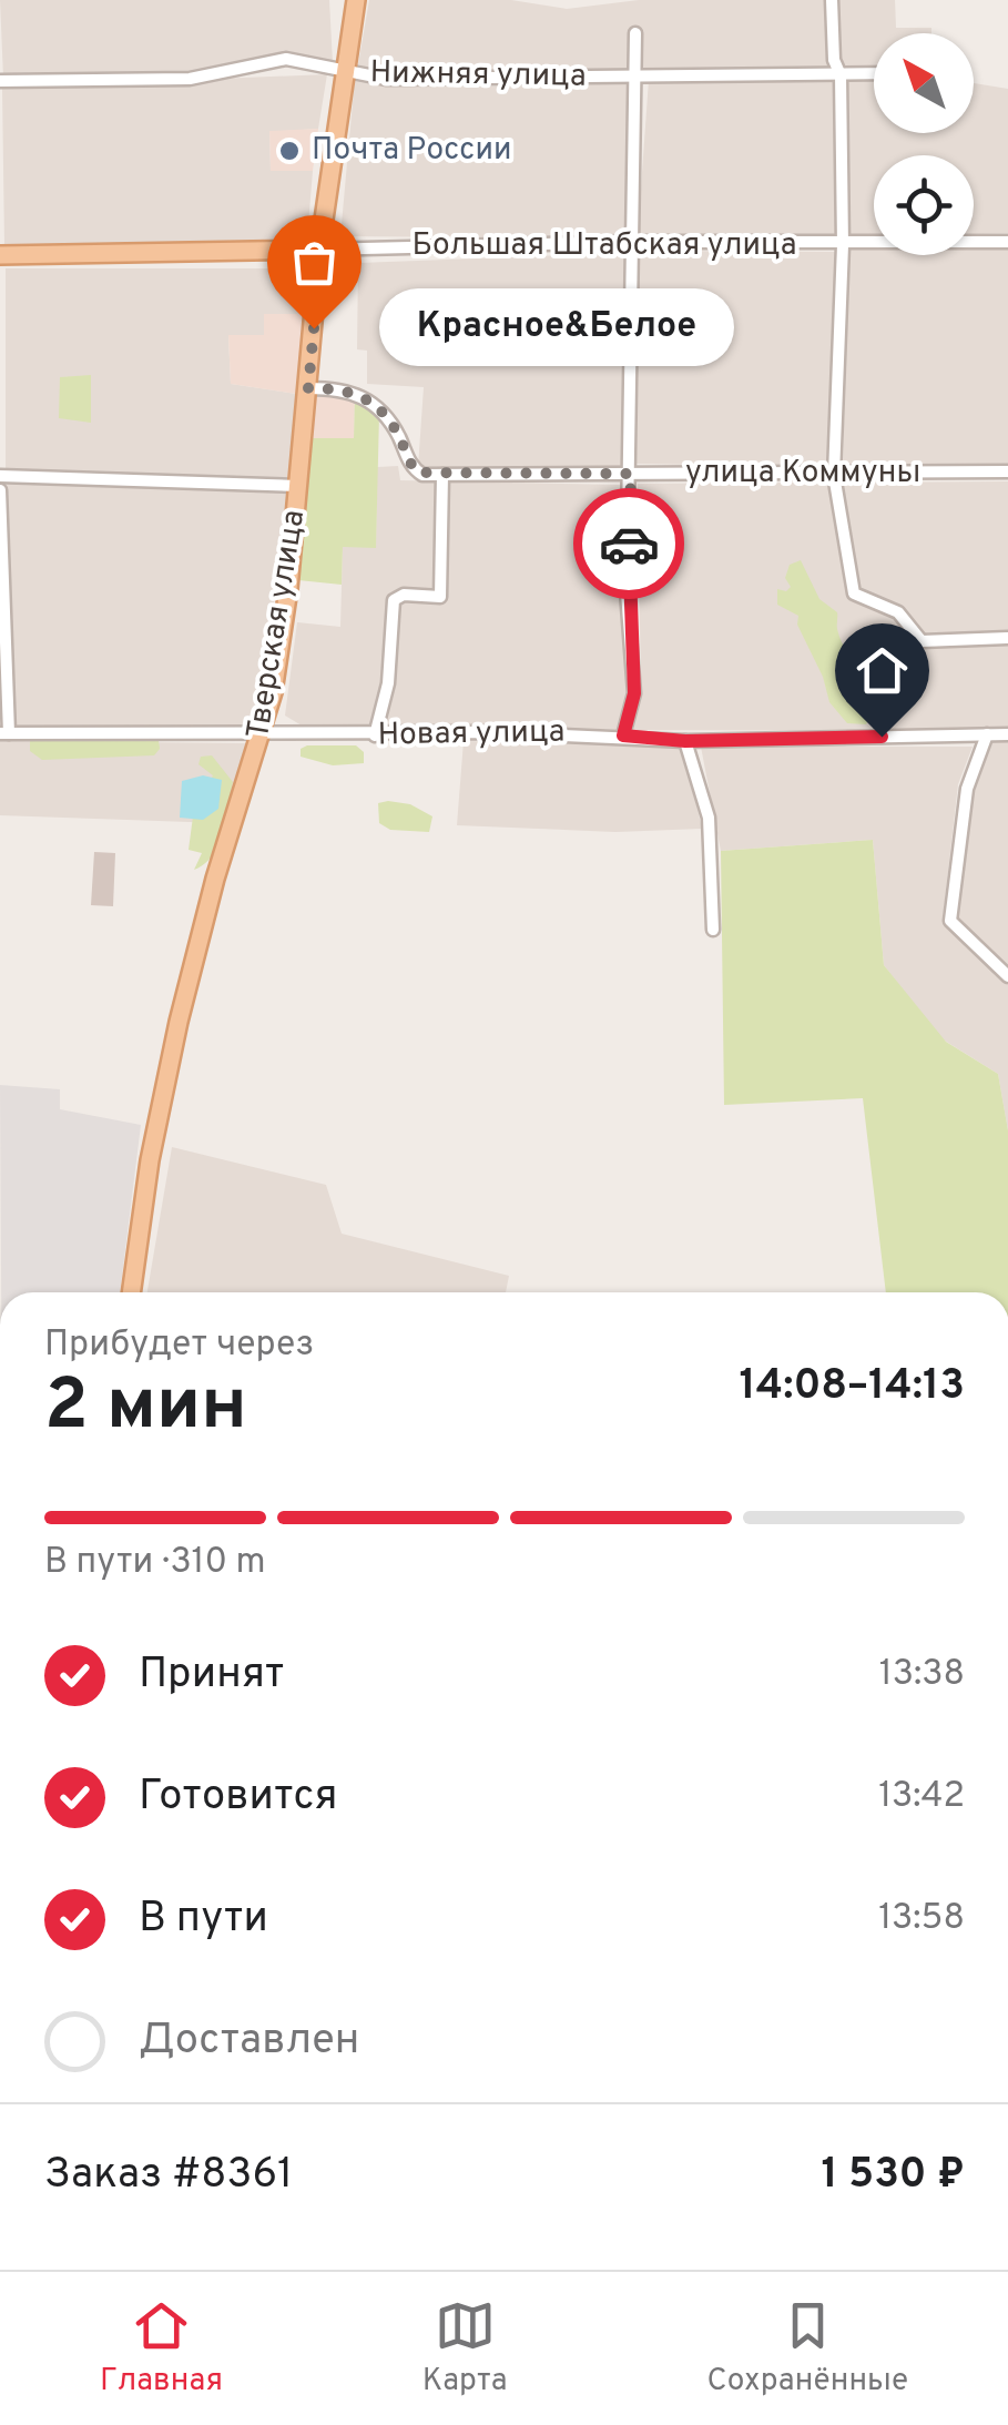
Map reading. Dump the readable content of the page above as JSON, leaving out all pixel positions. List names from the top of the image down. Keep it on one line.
{"streets":{"main road":["Большая Штабская улица","Тверская улица"],"street":["Нижняя улица","улица Коммуны","Новая улица"]},"crossings":[["Нижняя улица","Тверская улица"],["Большая Штабская улица","Тверская улица"],["Тверская улица","Новая улица"]],"places":["Почта России","Красное&Белое"],"north":"top left","page":{"bubble":"Красное&Белое","heading":["2 мин","Прибудет через","14:08–14:13"],"panel":["Заказ #8361","1 530 ₽"],"bar":"В пути · 310 m","list":[["Принят","13:38"],["Готовится","13:42"],["В пути","13:58"],"Доставлен"],"tabs":["Главная","Карта","Сохранённые"]}}
